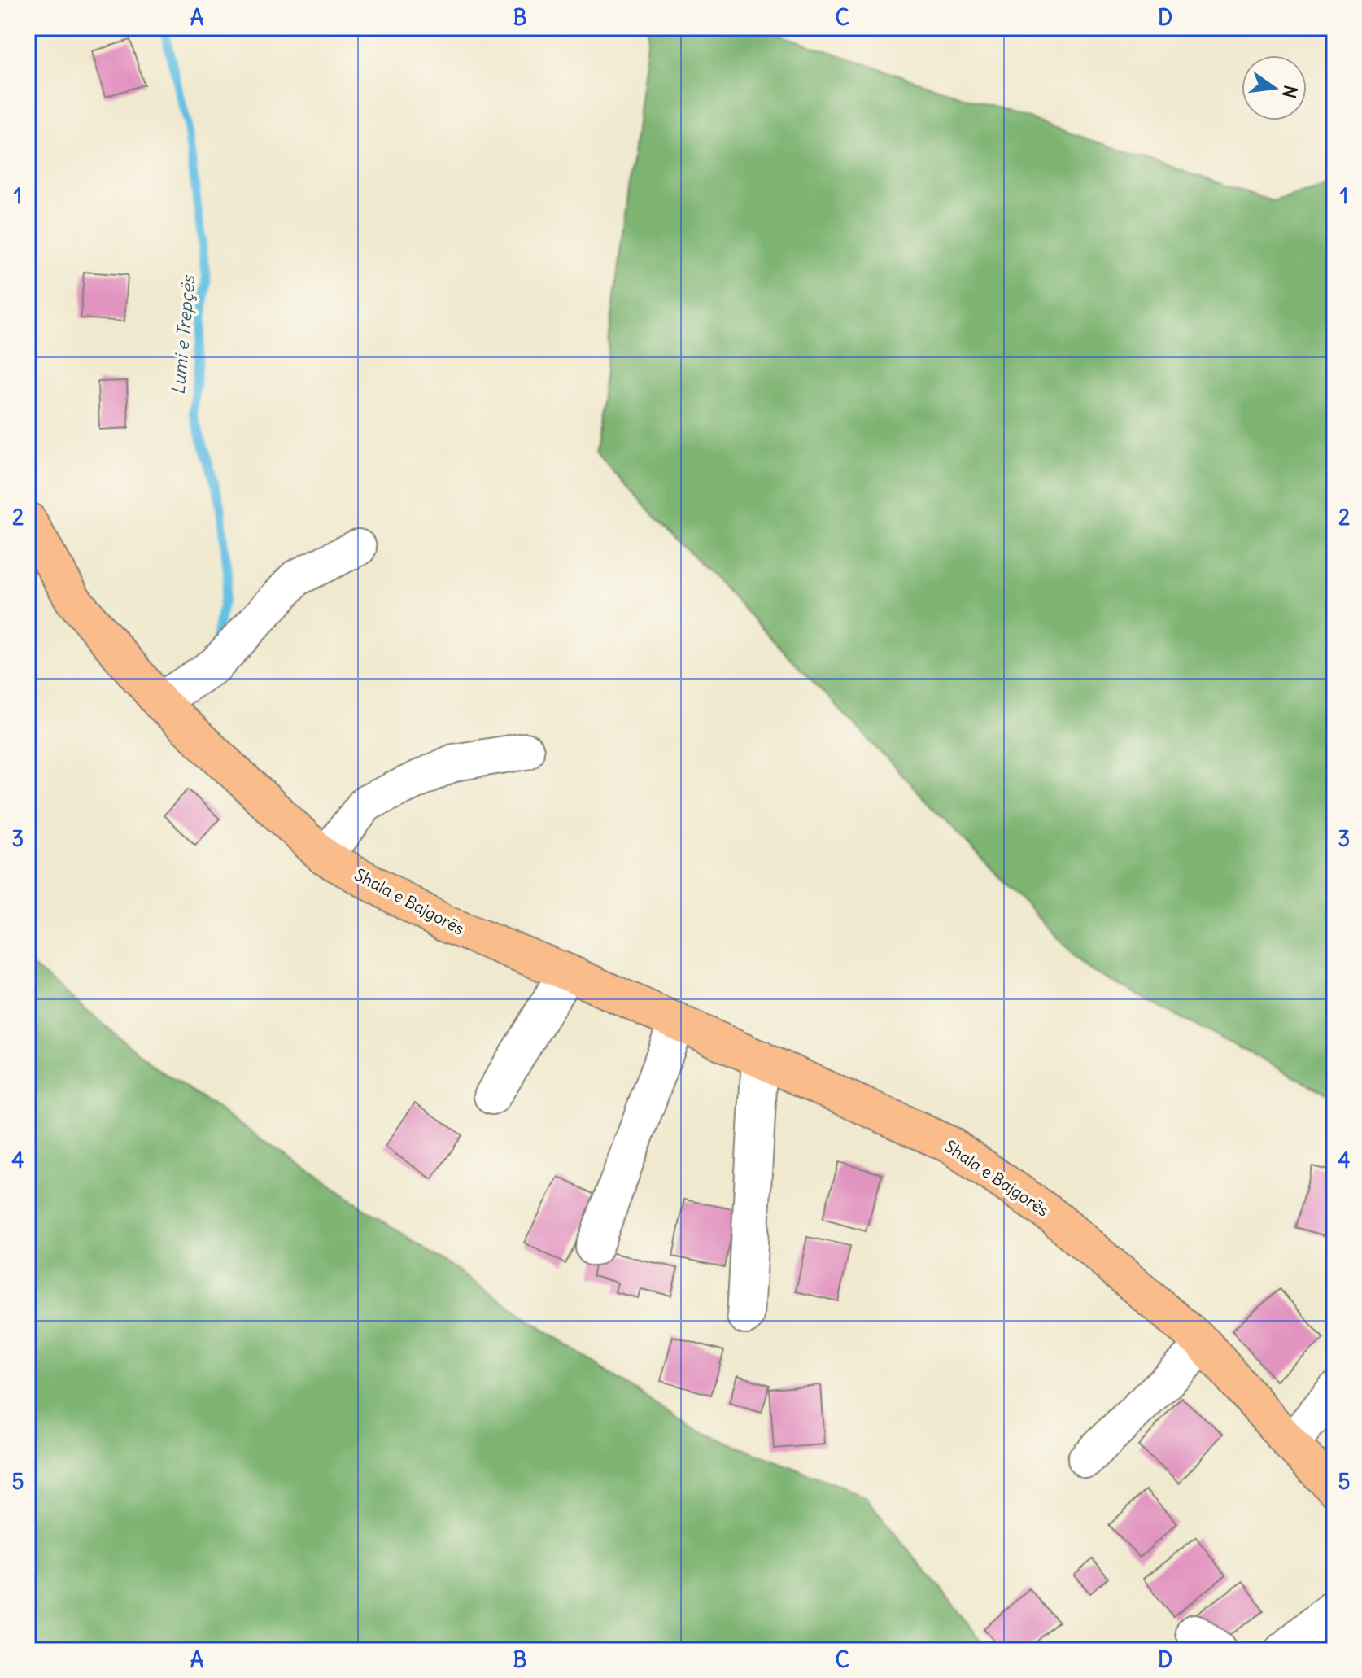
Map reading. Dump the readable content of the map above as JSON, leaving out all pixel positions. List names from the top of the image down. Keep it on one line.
{"streets":{"main road":["Shala e Bajgorës"]},"water":["Lumi e Trepçës"],"north":"right","grid":{"columns":["A","B","C","D"],"rows":["1","2","3","4","5"]}}
